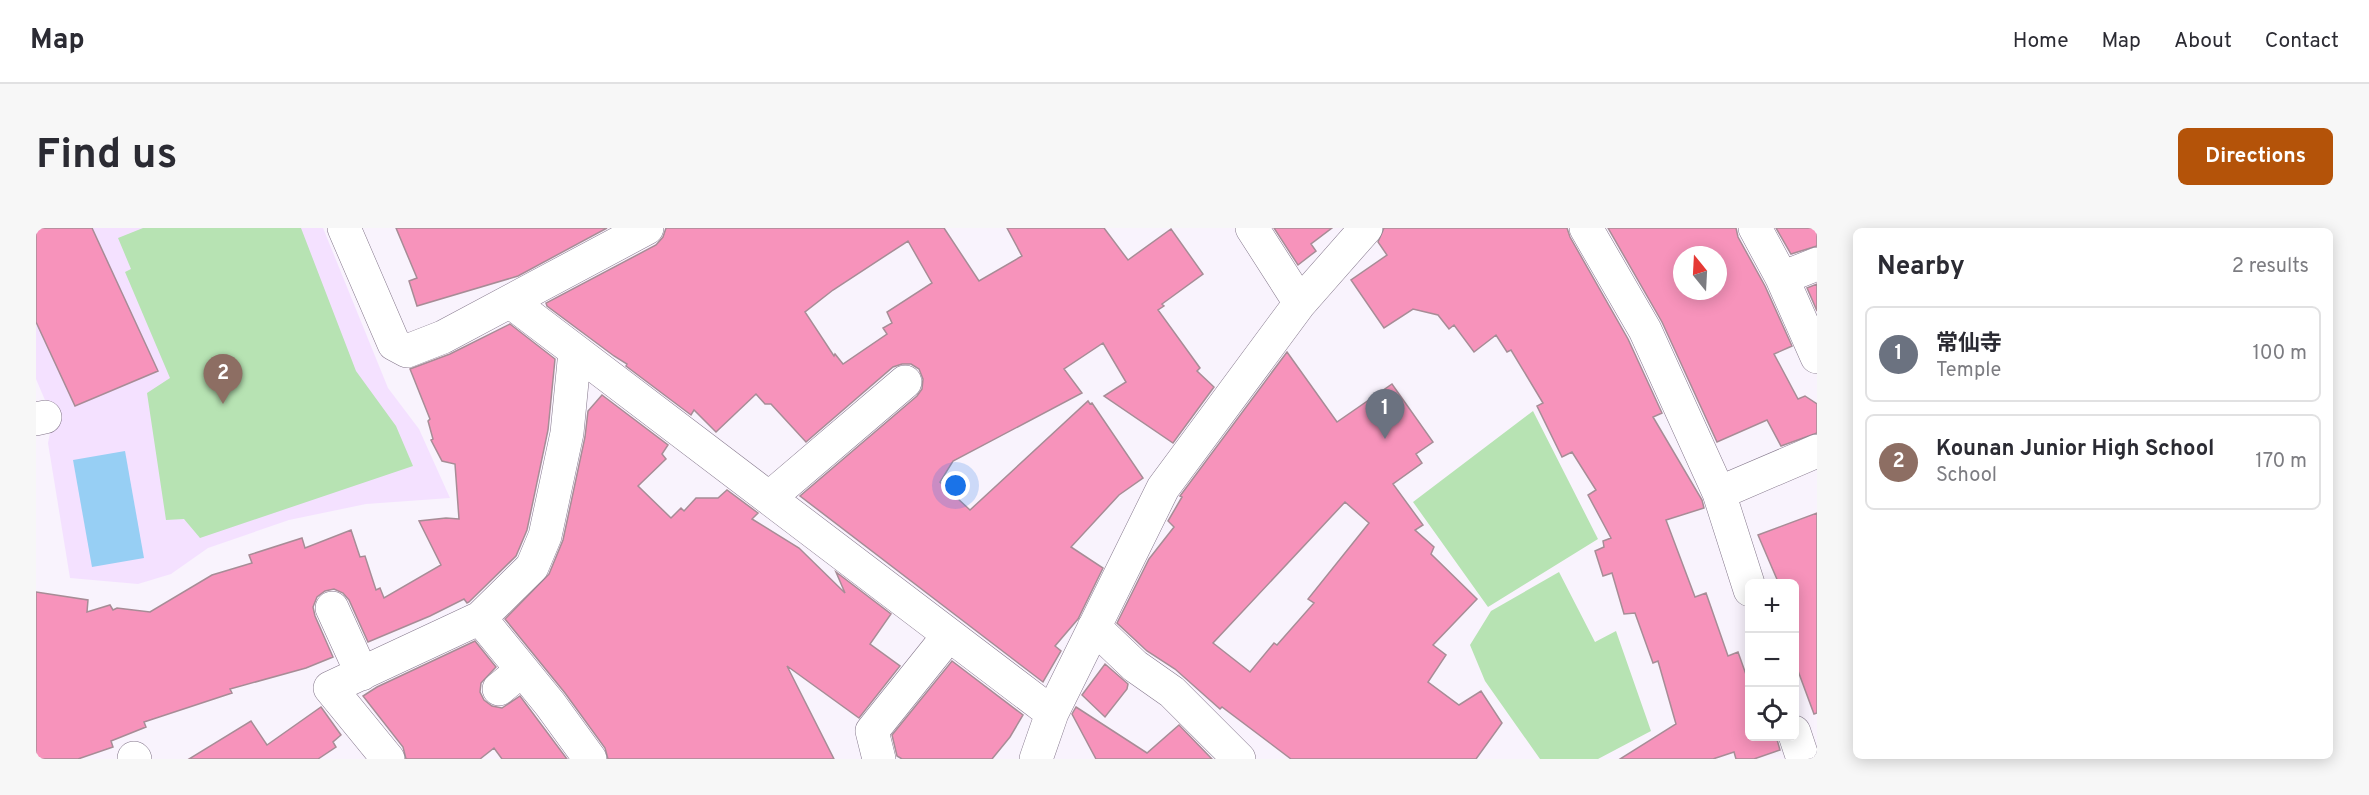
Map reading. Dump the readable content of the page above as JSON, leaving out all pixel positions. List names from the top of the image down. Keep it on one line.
{"north":"top","page":{"header":"Map","nav":["Home","Map","About","Contact"],"buttons":"Directions","title":"Find us","heading":["Nearby","2 results"],"list":[{"mark":"1","name":"常仙寺","note":"Temple","value":"100 m"},{"mark":"2","name":"Kounan Junior High School","note":"School","value":"170 m"}],"pins":["2","1"],"map_buttons":["+","−"]}}
